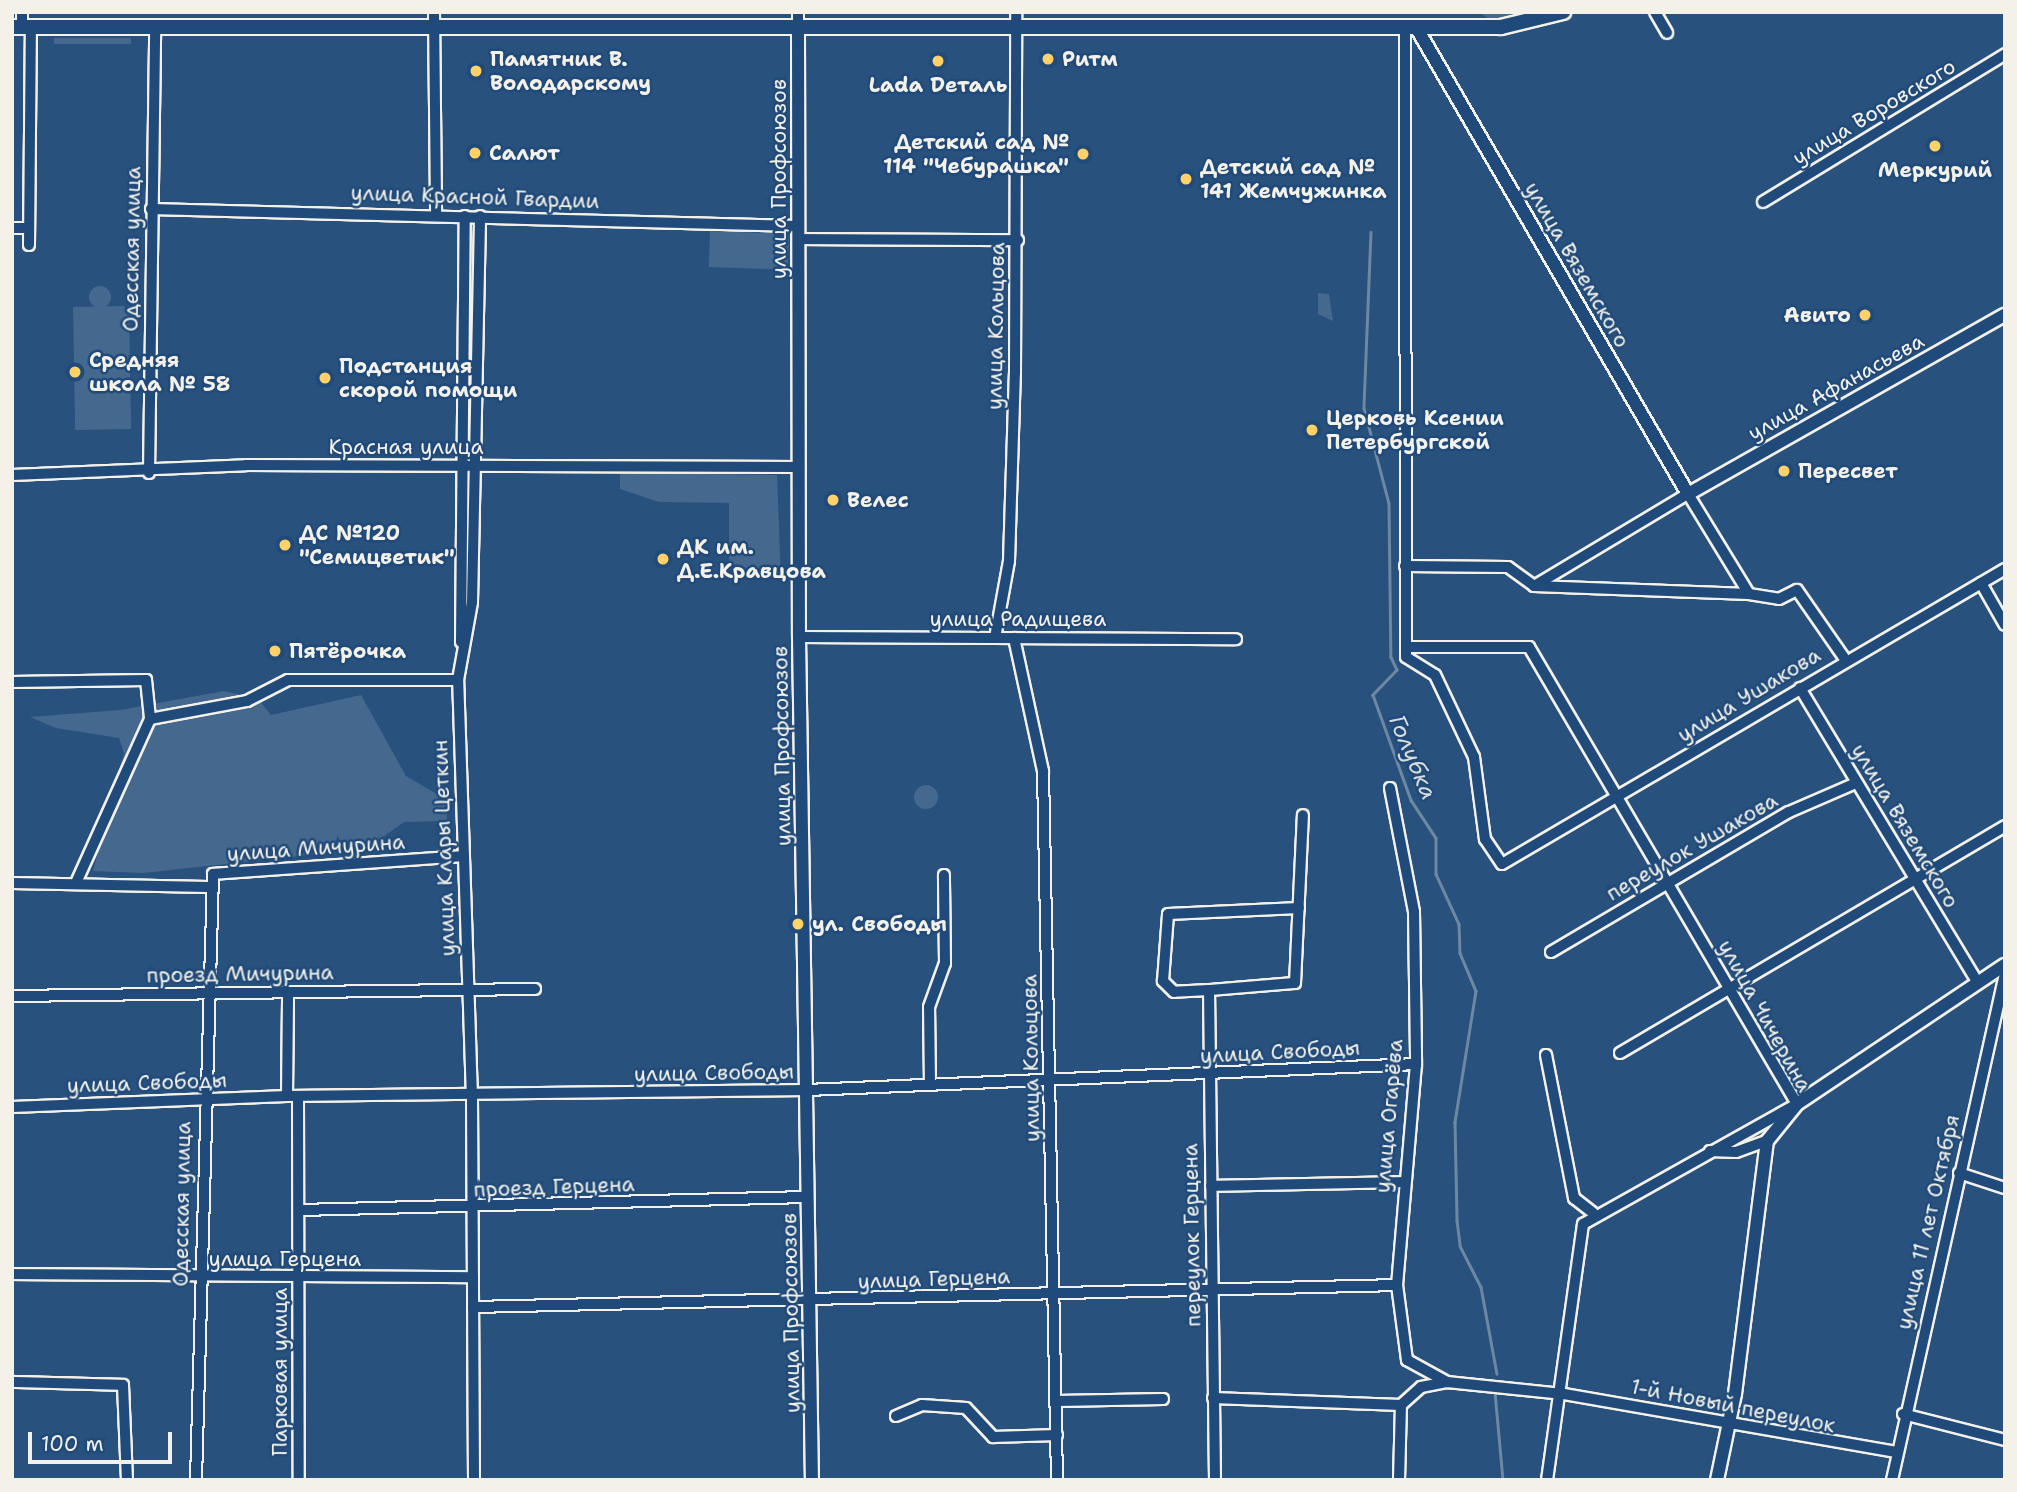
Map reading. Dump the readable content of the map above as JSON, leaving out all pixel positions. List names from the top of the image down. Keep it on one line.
{"streets":{"street":["улица Воровского","улица Профсоюзов","улица Красной Гвардии","Одесская улица","улица Вяземского","улица Кольцова","улица Афанасьева","Красная улица","улица Радищева","улица Ушакова","переулок Ушакова","улица Мичурина","улица Клары Цеткин","проезд Мичурина","улица Чичерина","улица Свободы","улица Огарёва","проезд Герцена","улица 11 лет Октября","переулок Герцена","улица Герцена","Парковая улица","1-й Новый переулок"]},"crossings":[["улица Профсоюзов","улица Красной Гвардии"],["улица Профсоюзов","Красная улица"],["улица Профсоюзов","улица Радищева"],["улица Профсоюзов","улица Свободы"],["улица Профсоюзов","проезд Герцена"],["улица Профсоюзов","улица Герцена"],["улица Красной Гвардии","Одесская улица"],["улица Красной Гвардии","улица Кольцова"],["улица Красной Гвардии","улица Клары Цеткин"],["Одесская улица","Красная улица"],["Одесская улица","улица Мичурина"],["Одесская улица","проезд Мичурина"],["Одесская улица","улица Свободы"],["Одесская улица","улица Герцена"],["улица Вяземского","улица Афанасьева"],["улица Вяземского","улица Ушакова"],["улица Вяземского","переулок Ушакова"],["улица Кольцова","улица Радищева"],["улица Кольцова","улица Свободы"],["улица Кольцова","улица Герцена"],["Красная улица","улица Клары Цеткин"],["улица Ушакова","улица Чичерина"],["переулок Ушакова","улица Чичерина"],["улица Мичурина","улица Клары Цеткин"],["улица Клары Цеткин","проезд Мичурина"],["улица Клары Цеткин","улица Свободы"],["улица Клары Цеткин","проезд Герцена"],["улица Клары Цеткин","улица Герцена"],["улица Свободы","улица Огарёва"],["улица Свободы","переулок Герцена"],["улица Свободы","Парковая улица"],["улица Огарёва","улица Герцена"],["улица Огарёва","1-й Новый переулок"],["проезд Герцена","Парковая улица"],["улица 11 лет Октября","1-й Новый переулок"],["переулок Герцена","улица Герцена"],["улица Герцена","Парковая улица"]],"water":["Голубка"],"places":["Ритм","Lada Dеталь","Памятник В. Володарскому","Меркурий","Салют","Детский сад № 114 \"Чебурашка\"","Детский сад № 141 Жемчужинка","Авито","Средняя школа № 58","Подстанция скорой помощи","Церковь Ксении Петербургской","Пересвет","Велес","ДС №120 \"Семицветик\"","ДК им. Д.Е.Кравцова","Пятёрочка","ул. Свободы"],"scale_bar":"100 m"}
